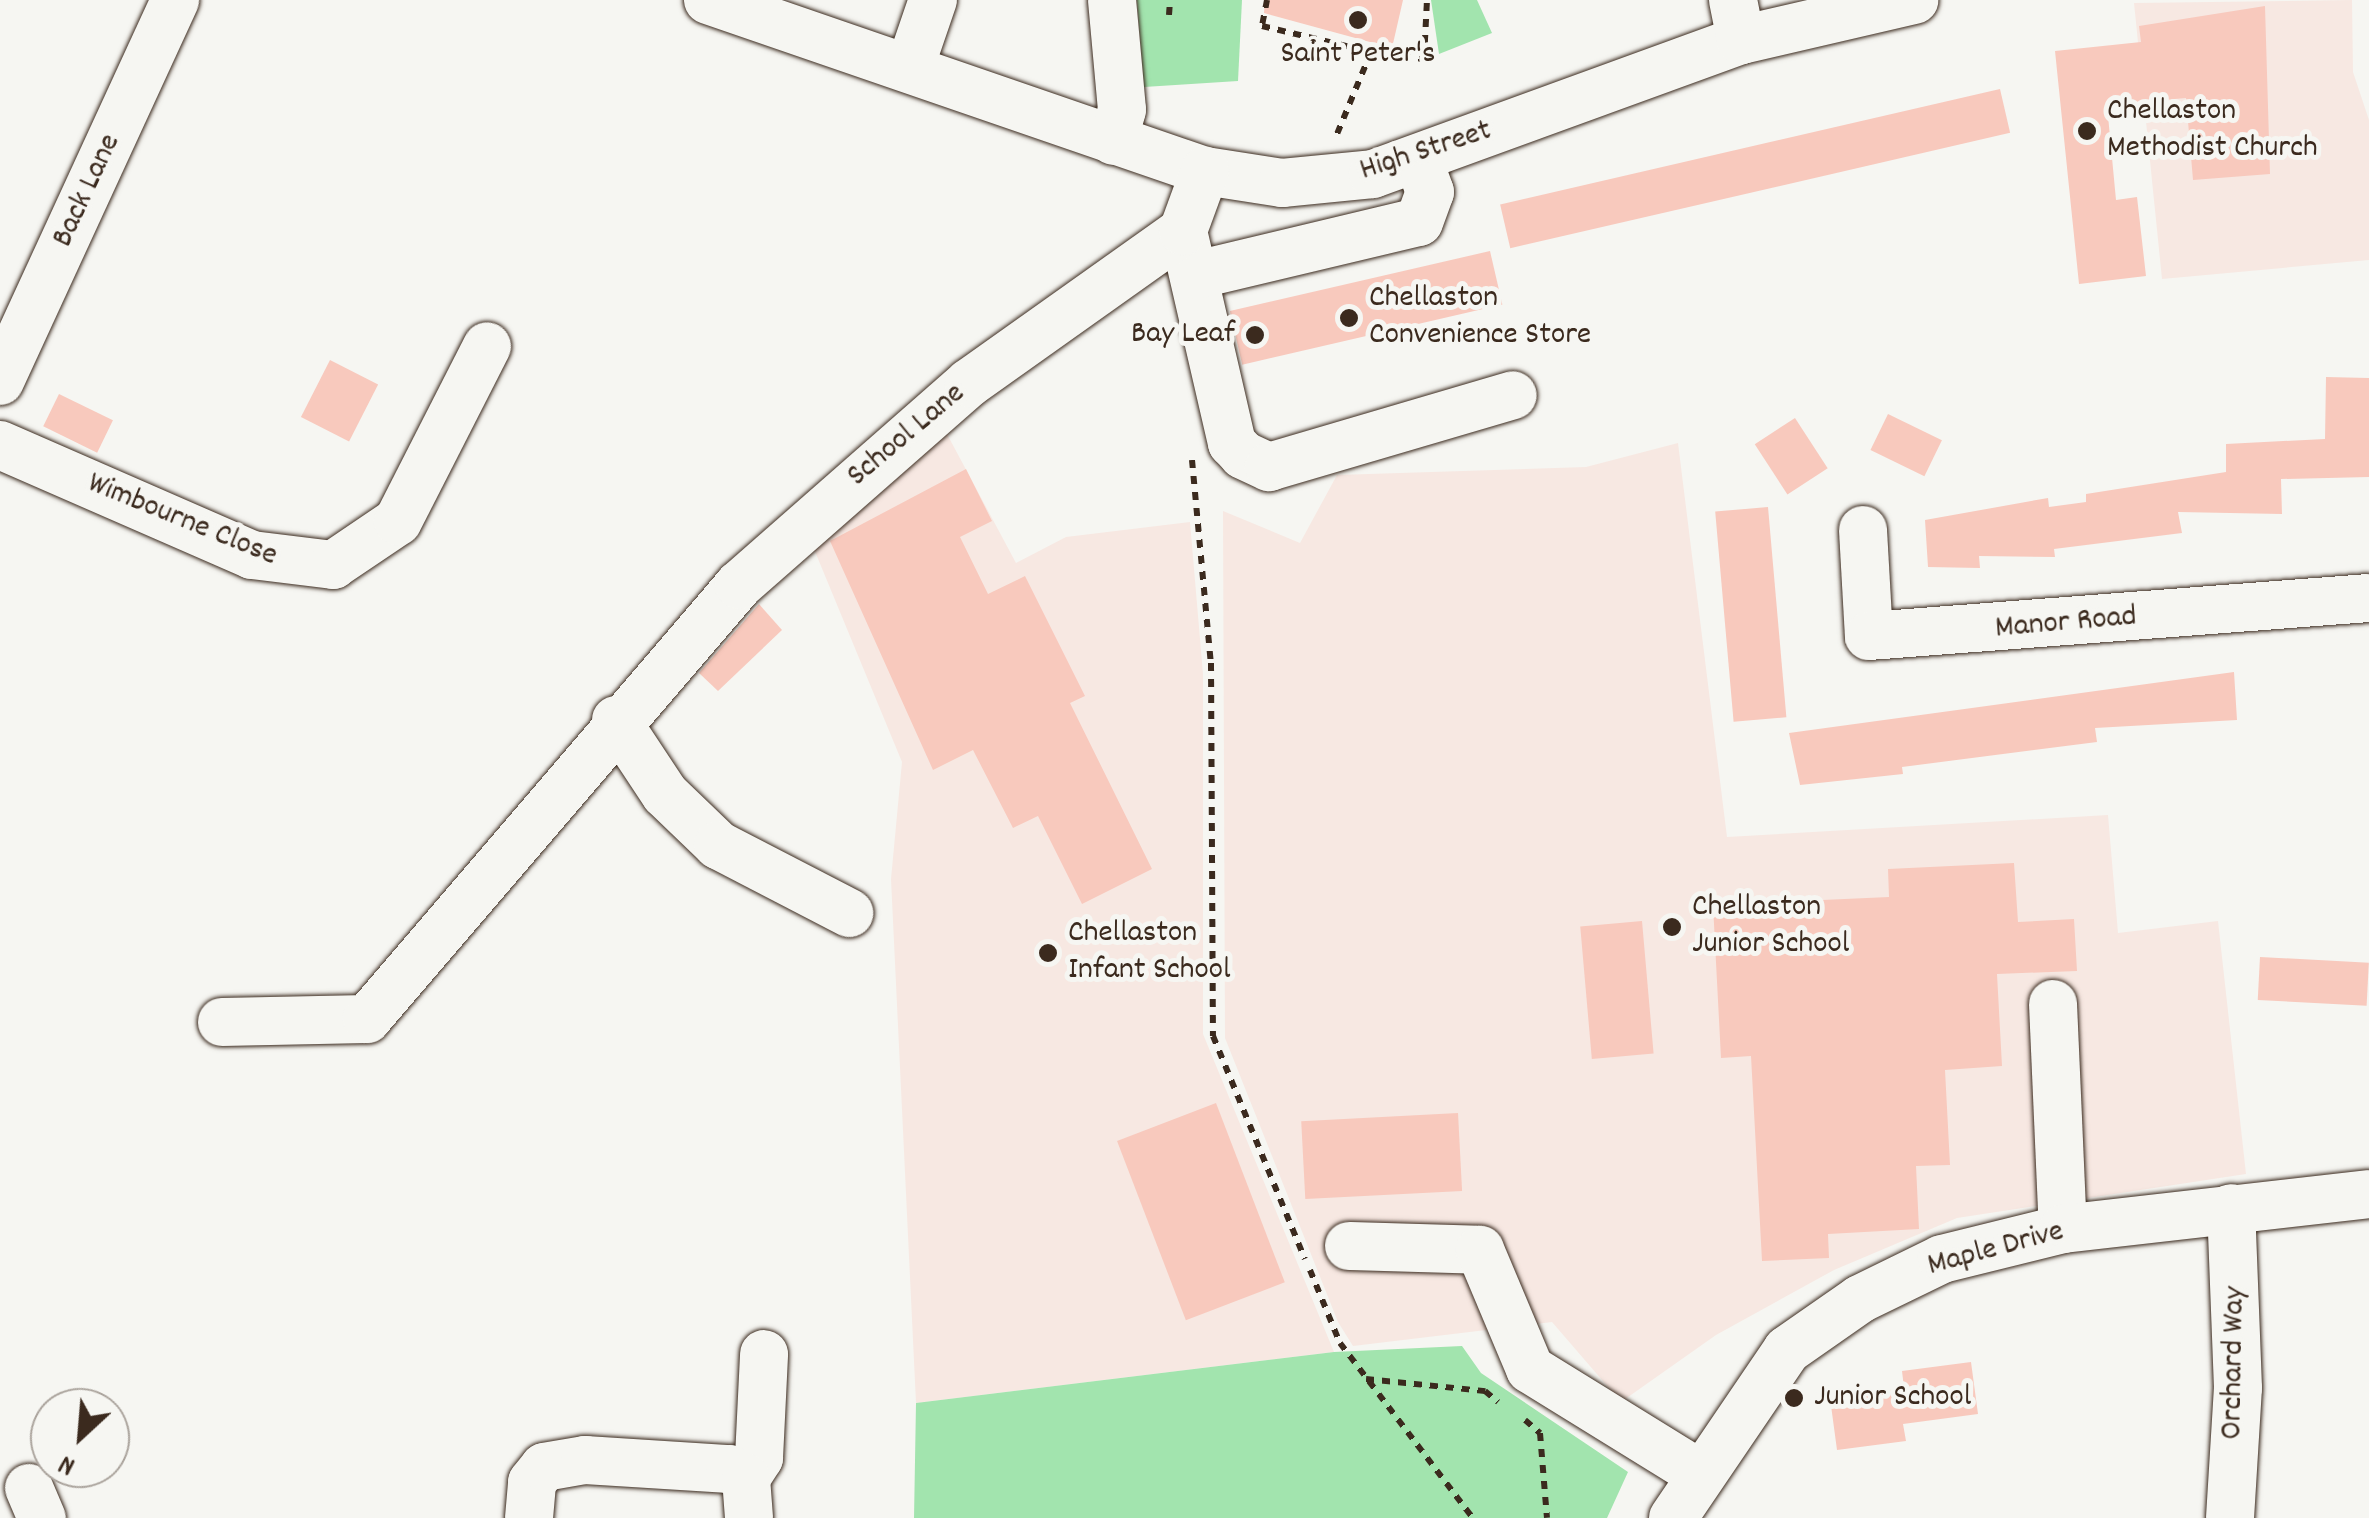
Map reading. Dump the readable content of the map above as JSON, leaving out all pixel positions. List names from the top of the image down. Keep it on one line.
{"streets":{"street":["High Street","Back Lane","School Lane","Wimbourne Close","Manor Road","Maple Drive","Orchard Way"]},"crossings":[["Maple Drive","Orchard Way"]],"places":["Saint Peter's","Chellaston Methodist Church","Chellaston Convenience Store","Bay Leaf","Chellaston Junior School","Chellaston Infant School","Junior School"],"north":"bottom left"}
